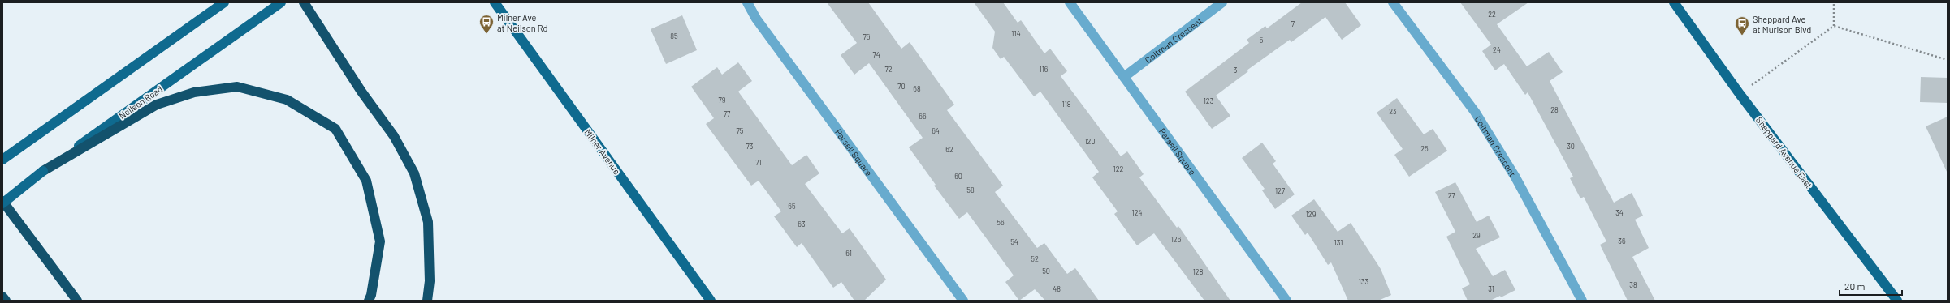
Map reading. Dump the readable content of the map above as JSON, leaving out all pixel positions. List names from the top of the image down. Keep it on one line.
{"streets":{"main road":["Neilson Road","Milner Avenue","Sheppard Avenue East"],"street":["Coltman Crescent","Parsell Square"]},"crossings":[["Coltman Crescent","Parsell Square"]],"places":{"bus stop":["Milner Ave at Neilson Rd","Sheppard Ave at Murison Blvd"]},"house_numbers":["22","7","114","85","76","5","24","74","72","116","3","70","68","79","123","118","28","23","77","66","75","64","120","73","30","25","62","71","122","60","58","127","27","65","124","34","129","56","63","29","126","36","54","131","61","52","50","128","133","38","48","31"],"scale_bar":"20 m"}
